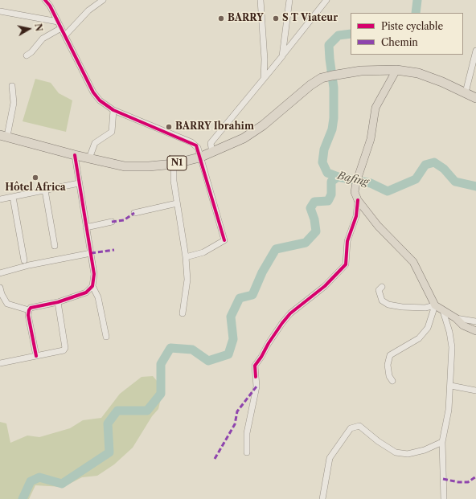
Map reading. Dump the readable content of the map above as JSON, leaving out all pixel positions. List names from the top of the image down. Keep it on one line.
{"streets":{"highway":["N1"]},"water":["Bafing"],"places":["BARRY","S T Viateur","BARRY Ibrahim","Hôtel Africa"],"legend":["Piste cyclable","Chemin"],"north":"right"}
